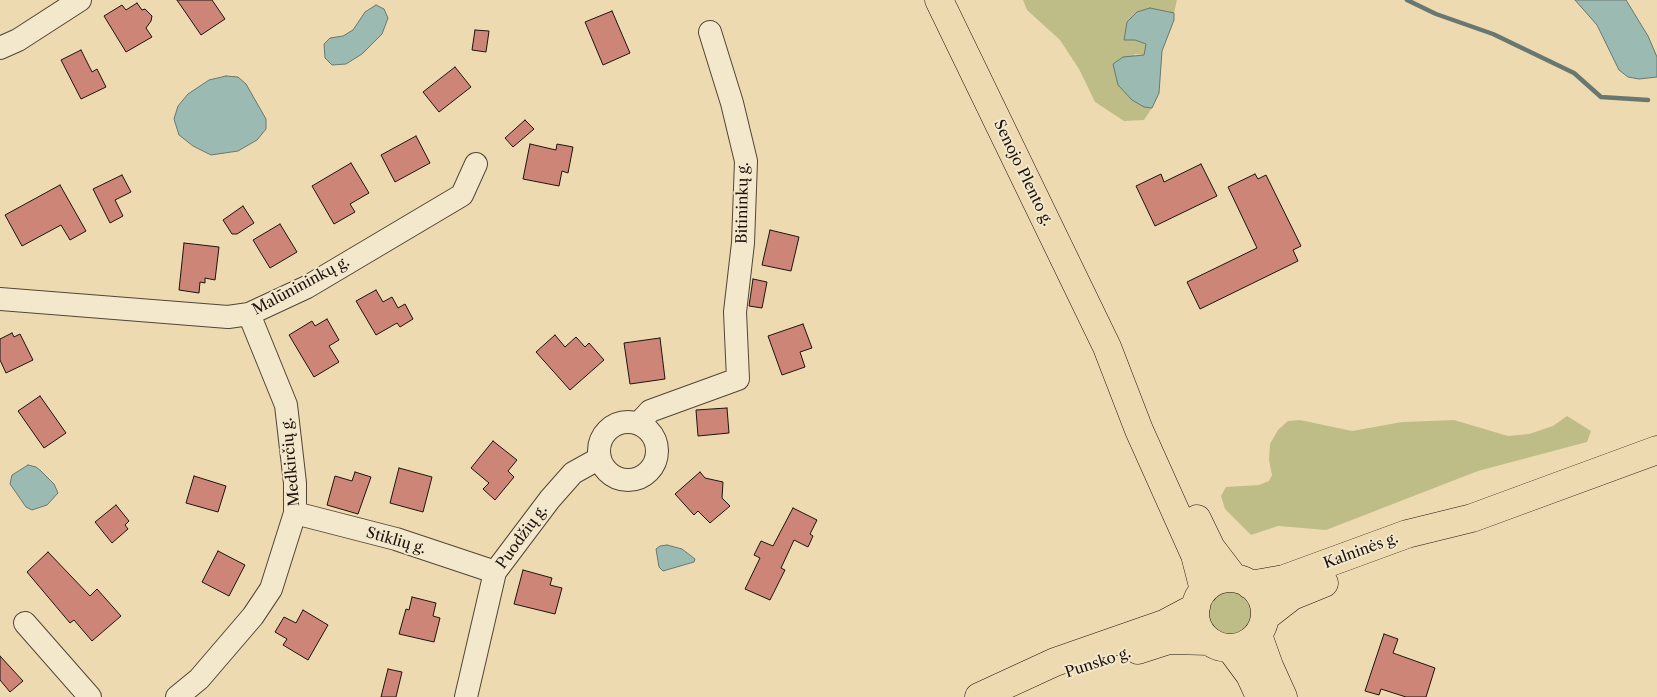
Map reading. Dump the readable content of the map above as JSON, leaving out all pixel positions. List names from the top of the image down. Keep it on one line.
{"streets":{"main road":["Senojo Plento g.","Kalninės g.","Punsko g."],"street":["Bitininkų g.","Malūnininkų g.","Medkirčių g.","Puodžių g.","Stiklių g."]},"crossings":[["Senojo Plento g.","Kalninės g."],["Senojo Plento g.","Punsko g."],["Bitininkų g.","Puodžių g."],["Malūnininkų g.","Medkirčių g."],["Medkirčių g.","Stiklių g."],["Puodžių g.","Stiklių g."],["Kalninės g.","Punsko g."]]}
